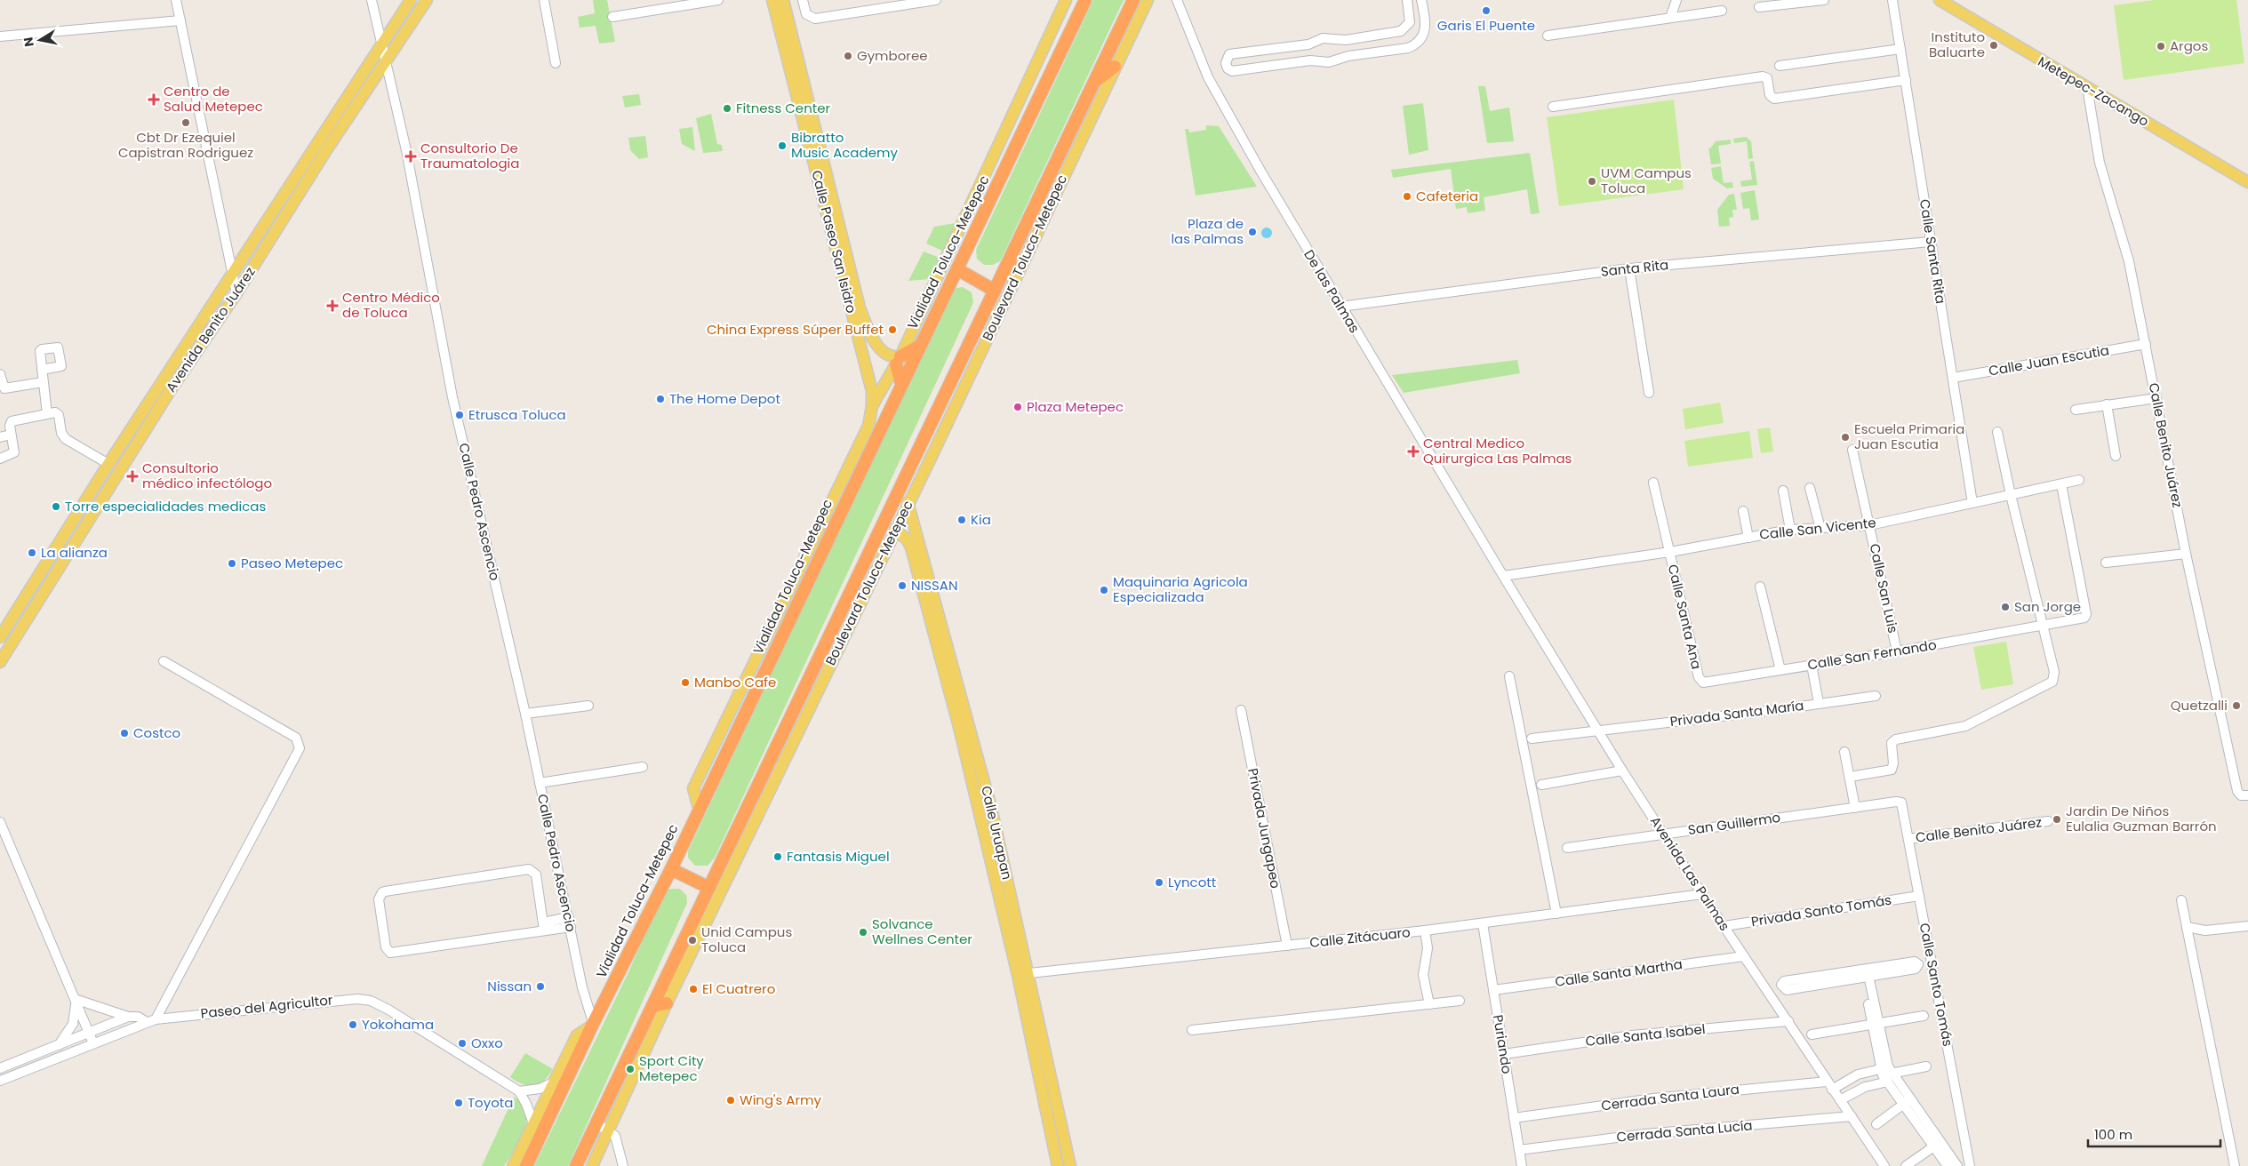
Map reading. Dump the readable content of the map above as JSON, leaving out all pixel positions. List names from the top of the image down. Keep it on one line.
{"streets":{"highway":["Vialidad Toluca-Metepec"],"main road":["Metepec-Zacango","Calle Paseo San Isidro","Boulevard Toluca-Metepec","Avenida Benito Juárez","Calle Uruapan"],"street":["Calle Santa Rita","Santa Rita","De las Palmas","Calle Juan Escutia","Calle Benito Juárez","Calle Pedro Ascencio","Calle San Vicente","Calle San Luis","Calle Santa Ana","Calle San Fernando","Privada Santa María","San Guillermo","Privada Jungapeo","Avenida Las Palmas","Privada Santo Tomás","Calle Zitácuaro","Calle Santa Martha","Calle Santo Tomás","Paseo del Agricultor","Calle Santa Isabel","Puriando","Cerrada Santa Laura","Cerrada Santa Lucía"]},"crossings":[["Metepec-Zacango","Calle Benito Juárez"],["Calle Santa Rita","Santa Rita"],["Calle Santa Rita","Calle Juan Escutia"],["Calle Santa Rita","Calle San Vicente"],["Vialidad Toluca-Metepec","Calle Pedro Ascencio"],["Boulevard Toluca-Metepec","Calle Uruapan"],["Santa Rita","De las Palmas"],["De las Palmas","Calle San Vicente"],["De las Palmas","Avenida Las Palmas"],["Avenida Benito Juárez","Calle Pedro Ascencio"],["Calle Juan Escutia","Calle Benito Juárez"],["Calle Benito Juárez","Calle Santo Tomás"],["Calle San Vicente","Calle San Luis"],["Calle San Vicente","Calle Santa Ana"],["Calle San Vicente","Calle San Fernando"],["Calle San Vicente","Avenida Las Palmas"],["Calle San Luis","Calle San Fernando"],["Calle Santa Ana","Calle San Fernando"],["Privada Santa María","Avenida Las Palmas"],["San Guillermo","Avenida Las Palmas"],["San Guillermo","Calle Santo Tomás"],["Privada Jungapeo","Calle Zitácuaro"],["Calle Uruapan","Calle Zitácuaro"],["Avenida Las Palmas","Privada Santo Tomás"],["Avenida Las Palmas","Calle Zitácuaro"],["Avenida Las Palmas","Calle Santa Martha"],["Avenida Las Palmas","Calle Santa Isabel"],["Avenida Las Palmas","Cerrada Santa Laura"],["Avenida Las Palmas","Cerrada Santa Lucía"],["Privada Santo Tomás","Calle Santo Tomás"],["Calle Zitácuaro","Puriando"],["Calle Santa Martha","Puriando"],["Calle Santa Isabel","Puriando"],["Puriando","Cerrada Santa Laura"],["Puriando","Cerrada Santa Lucía"]],"places":{"other":["Garis El Puente","Instituto Baluarte","Argos","Gymboree","Fitness Center","Cbt Dr Ezequiel Capistran Rodriguez","Bibratto Music Academy","UVM Campus Toluca","Cafeteria","Plaza de las Palmas","China Express Súper Buffet","The Home Depot","Plaza Metepec","Etrusca Toluca","Escuela Primaria Juan Escutia","Torre especialidades medicas","Kia","La alianza","Paseo Metepec","NISSAN","Maquinaria Agricola Especializada","San Jorge","Manbo Cafe","Quetzalli","Costco","Jardin De Niños Eulalia Guzman Barrón","Fantasis Miguel","Lyncott","Solvance Wellnes Center","Unid Campus Toluca","Nissan","El Cuatrero","Yokohama","Oxxo","Sport City Metepec","Wing's Army","Toyota"],"health":["Centro de Salud Metepec","Consultorio De Traumatologia","Centro Médico de Toluca","Central Medico Quirurgica Las Palmas","Consultorio médico infectólogo"]},"scale_bar":"100 m","north":"left"}
